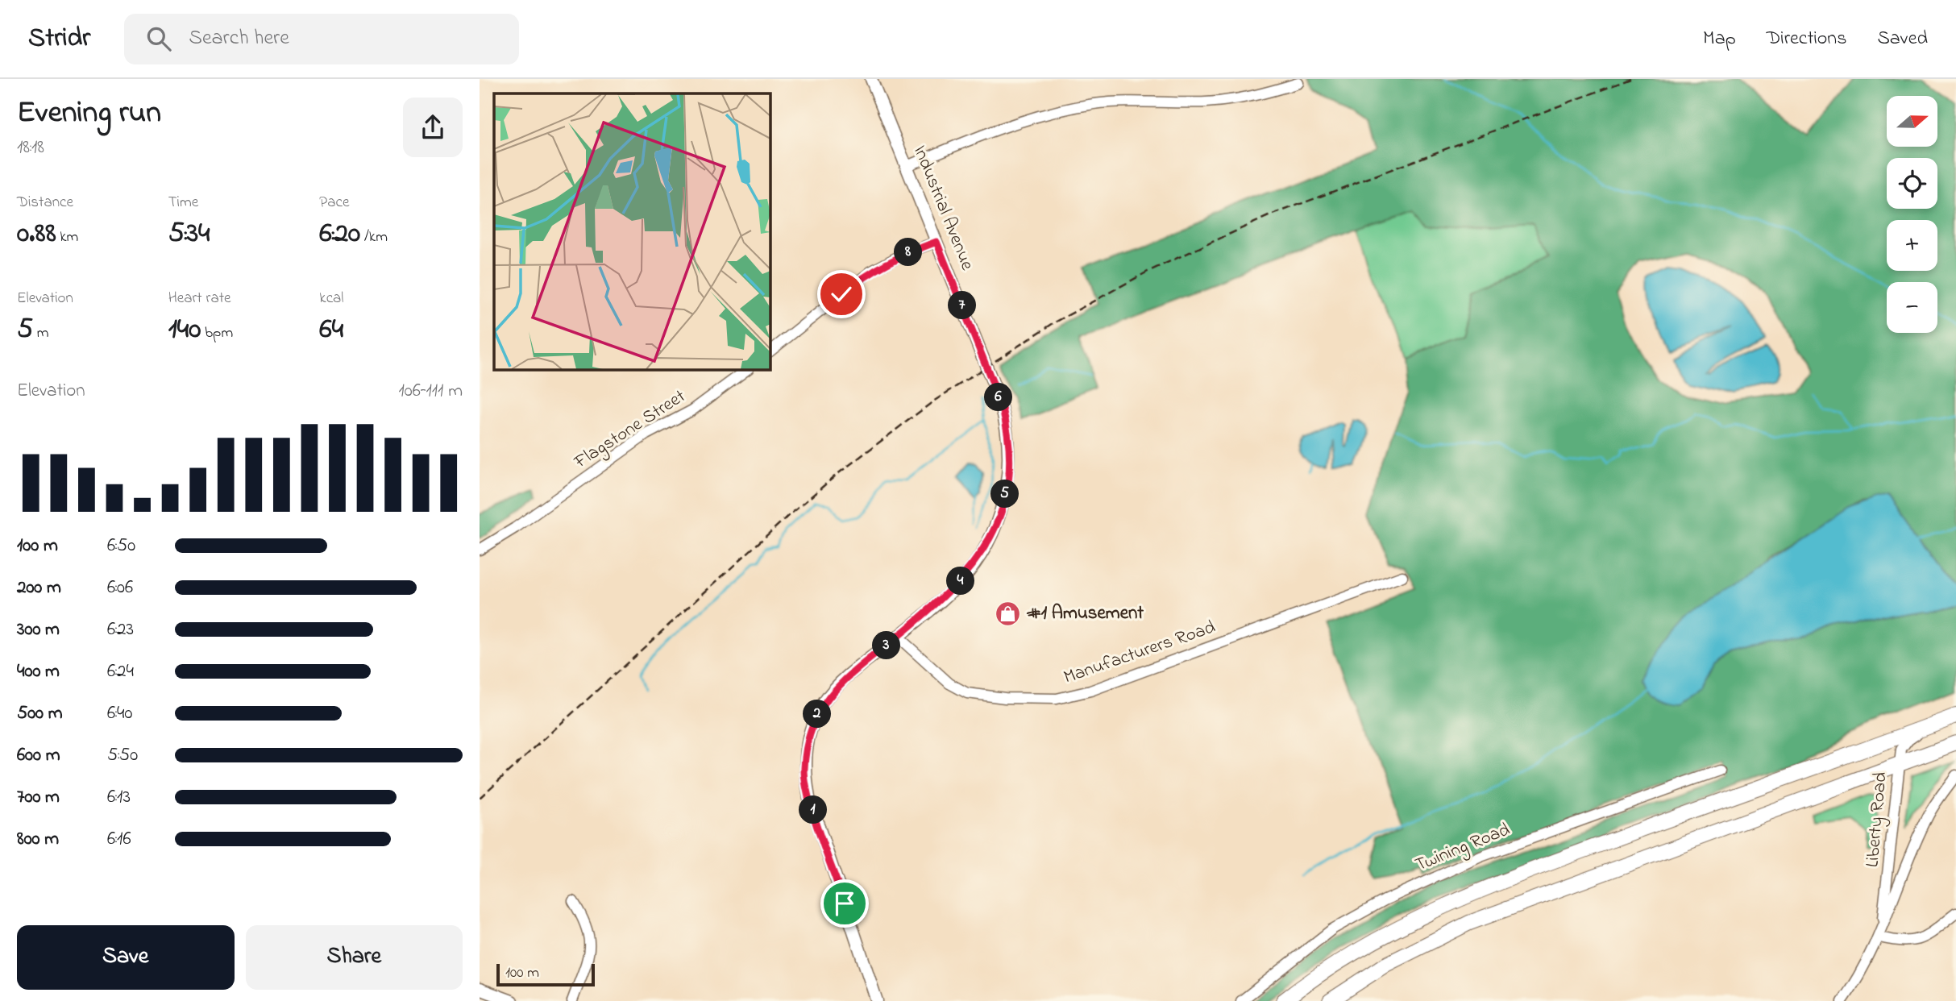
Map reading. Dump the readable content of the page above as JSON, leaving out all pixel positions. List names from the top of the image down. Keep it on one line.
{"streets":{"main road":["Industrial Avenue"],"street":["Flagstone Street","Manufacturers Road","Liberty Road","Twining Road"]},"crossings":[["Industrial Avenue","Manufacturers Road"]],"places":{"shop":["#1 Amusement"]},"scale_bar":"100 m","north":"right","page":{"header":"Stridr","search":"Search here","nav":["Map","Directions","Saved"],"heading":["Evening run","18:18"],"map_buttons":["+","−"],"stats":[["Distance","0.88 km"],["Time","5:34"],["Pace","6:20 /km"],["Elevation","5 m"],["Heart rate","140 bpm"],["kcal","64"]],"pins":["8","7","6","5","4","3","2","1"],"chart":["Elevation","106–111 m"],"list":[{"name":"100 m","note":"6:50"},{"name":"200 m","note":"6:06"},{"name":"300 m","note":"6:23"},{"name":"400 m","note":"6:24"},{"name":"500 m","note":"6:40"},{"name":"600 m","note":"5:50"},{"name":"700 m","note":"6:13"},{"name":"800 m","note":"6:16"}],"buttons":["Save","Share"],"scale":"100 m"}}
